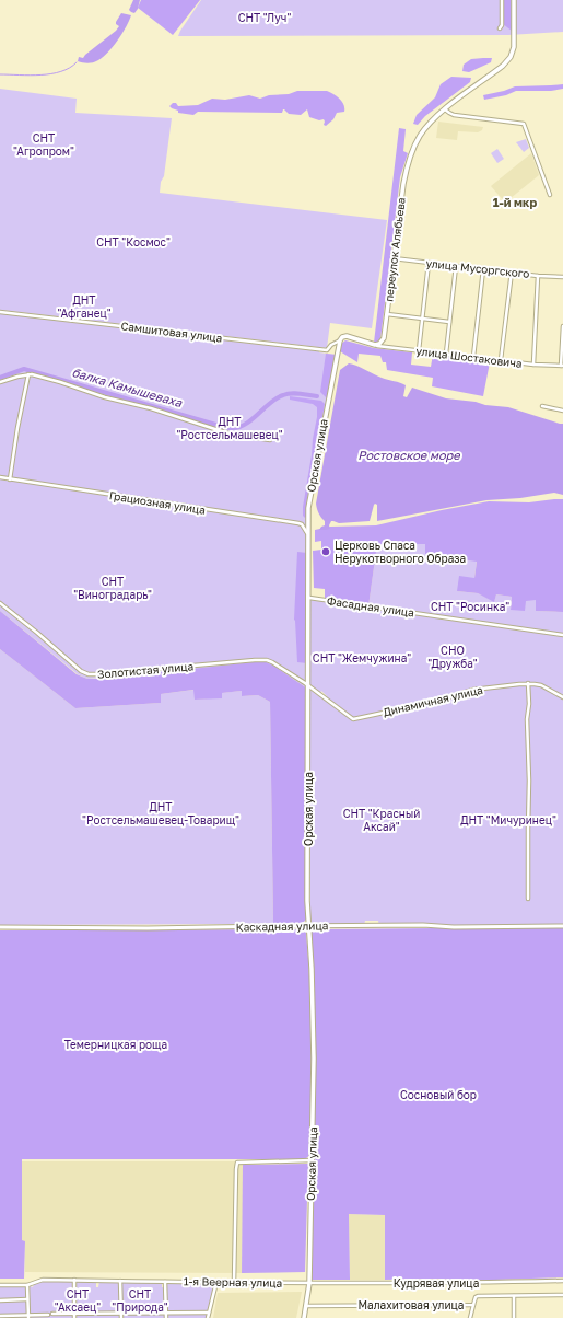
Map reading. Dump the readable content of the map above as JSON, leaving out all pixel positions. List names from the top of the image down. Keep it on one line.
{"streets":{"main road":["переулок Алябьева","Орская улица"],"street":["улица Мусоргского","Самшитовая улица","улица Шостаковича","Грациозная улица","Фасадная улица","Золотистая улица","Динамичная улица","Каскадная улица","1-я Веерная улица","Кудрявая улица","Малахитовая улица"]},"crossings":[["переулок Алябьева","улица Мусоргского"],["переулок Алябьева","улица Шостаковича"],["Самшитовая улица","Орская улица"],["Орская улица","Грациозная улица"],["Орская улица","Фасадная улица"],["Орская улица","Золотистая улица"],["Орская улица","Каскадная улица"],["Орская улица","1-я Веерная улица"],["Орская улица","Кудрявая улица"],["Орская улица","Малахитовая улица"],["Золотистая улица","Динамичная улица"],["1-я Веерная улица","Кудрявая улица"]],"districts":["1-й мкр"],"water":["балка Камышеваха","Ростовское море"],"parks":["СНТ \"Луч\"","СНТ \"Агропром\"","СНТ \"Космос\"","ДНТ \"Афганец\"","ДНТ \"Ростсельмашевец\"","СНТ \"Виноградарь\"","СНТ \"Росинка\"","СНО \"Дружба\"","СНТ \"Жемчужина\"","ДНТ \"Ростсельмашевец-Товарищ\"","СНТ \"Красный Аксай\"","ДНТ \"Мичуринец\"","Темерницкая роща","Сосновый бор","СНТ \"Аксаец\"","СНТ \"Природа\""],"places":["Церковь Спаса Нерукотворного Образа"]}
